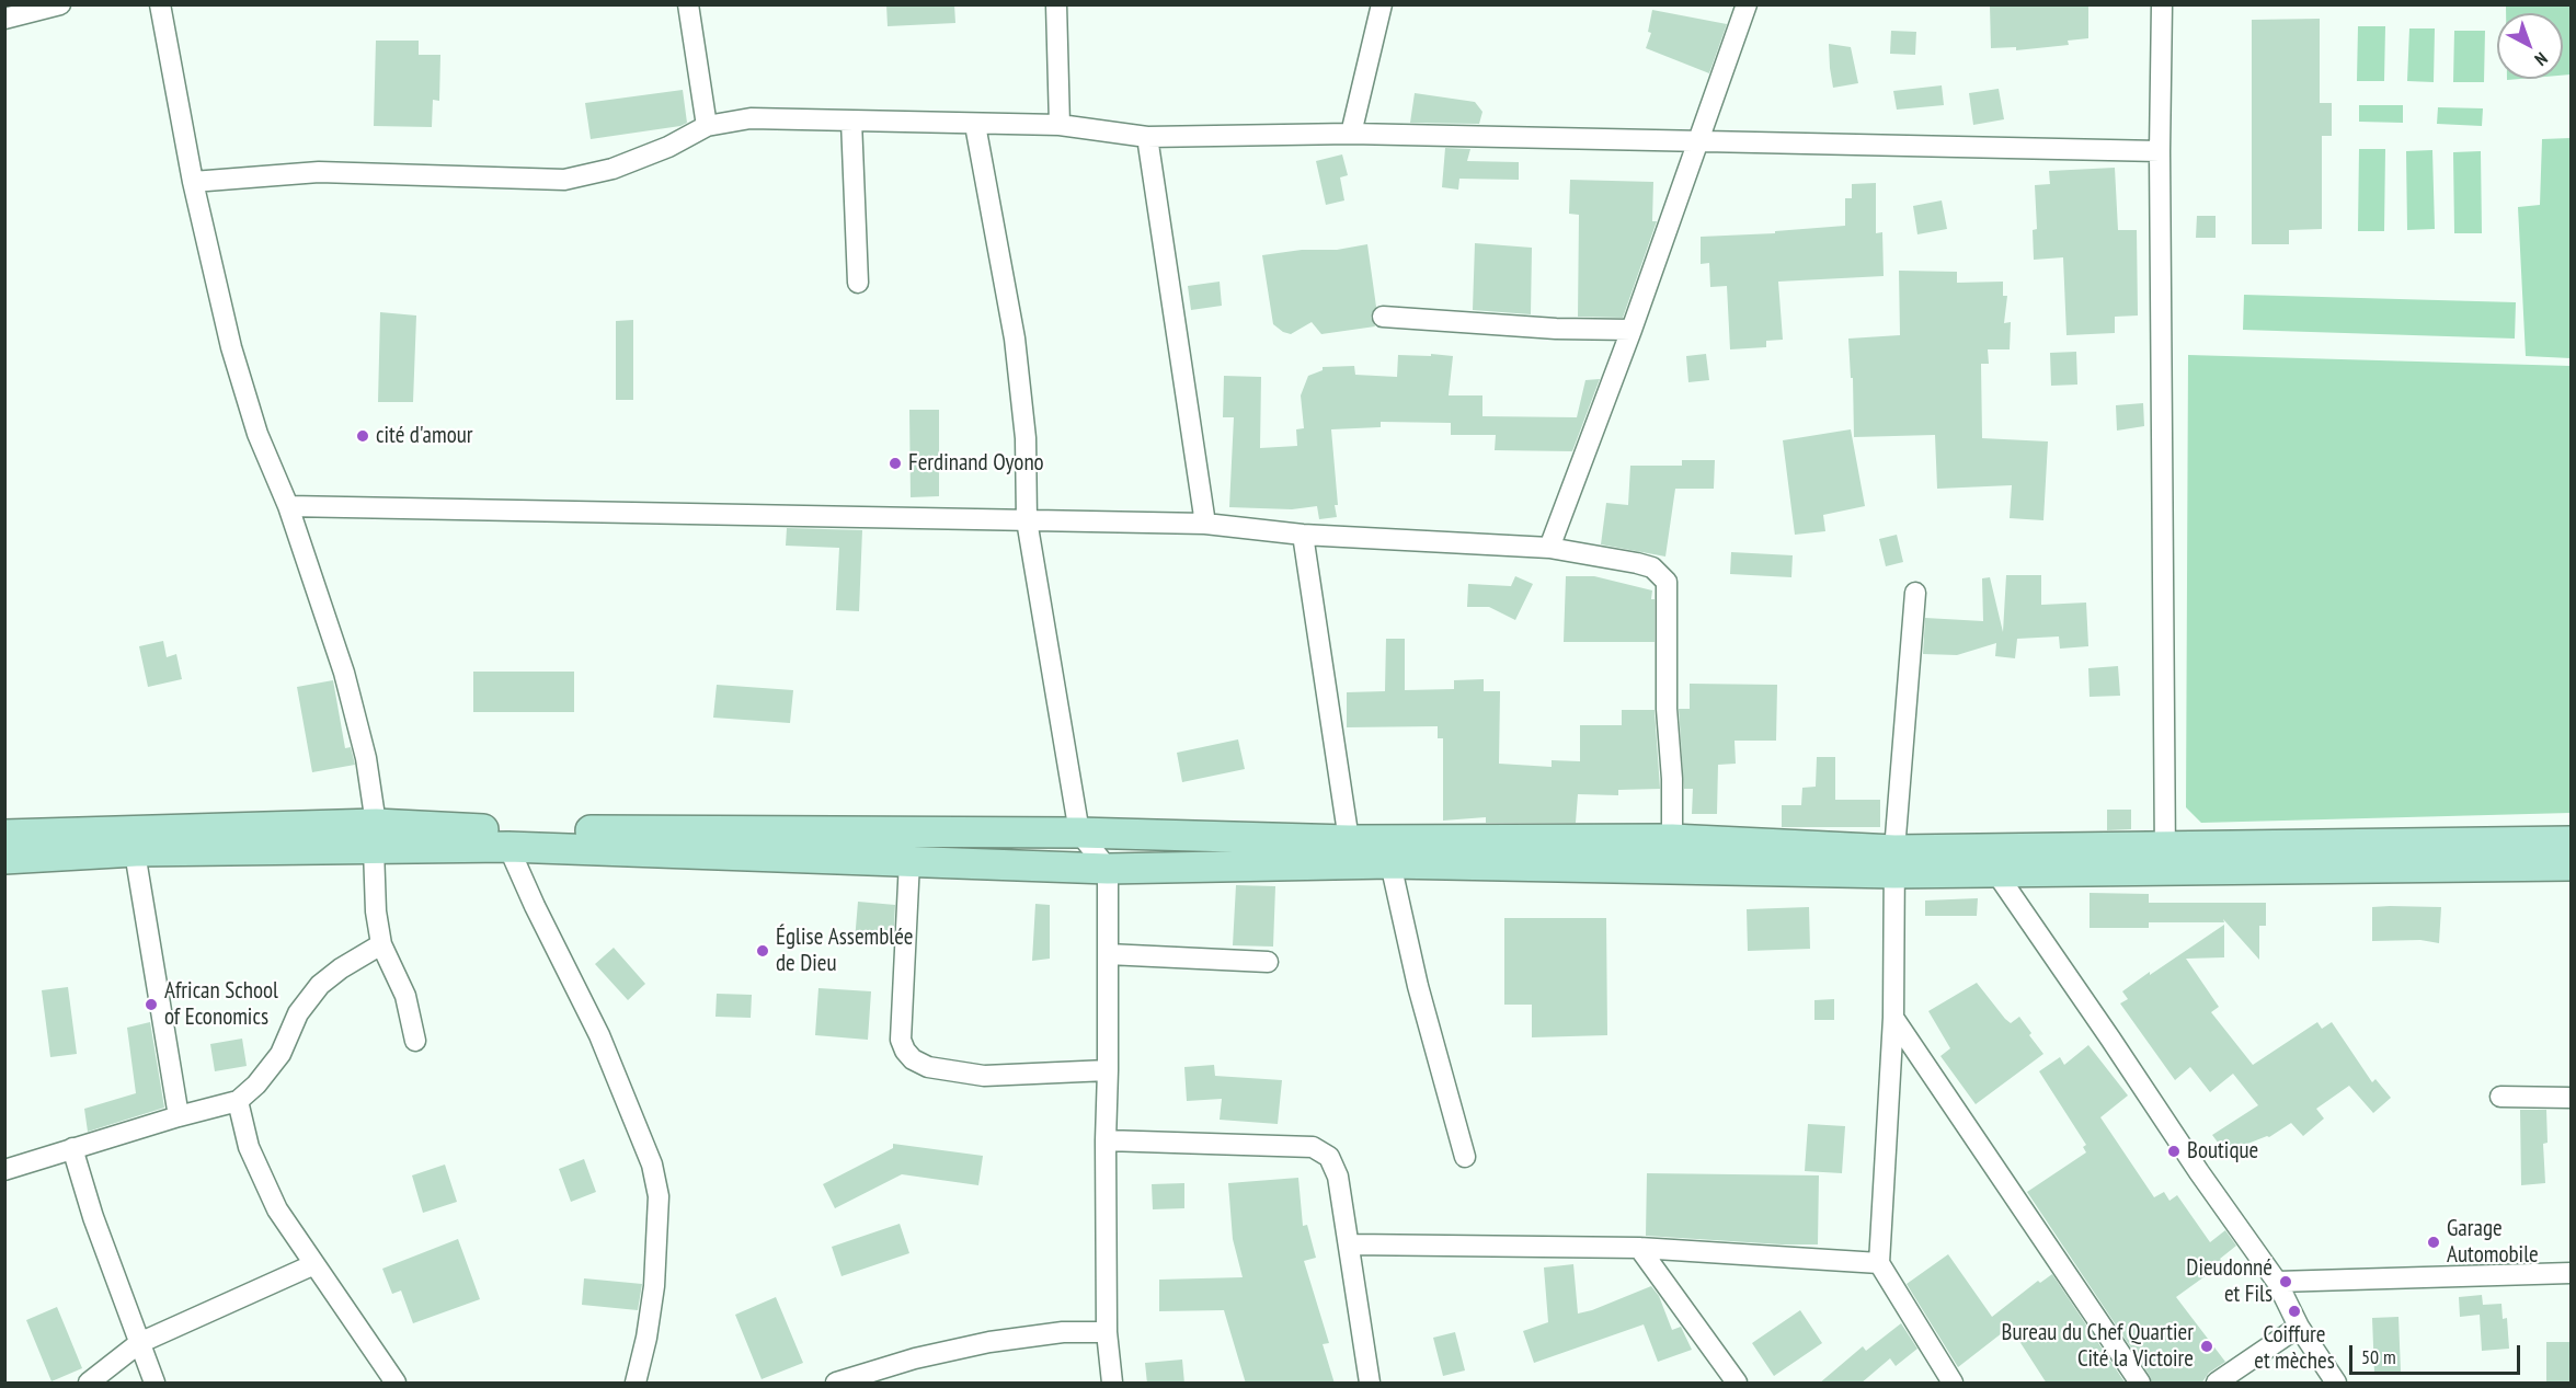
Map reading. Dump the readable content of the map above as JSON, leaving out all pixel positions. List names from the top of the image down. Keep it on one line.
{"places":["cité d'amour","Ferdinand Oyono","Église Assemblée de Dieu","African School of Economics","Boutique","Garage Automobile","Dieudonné et Fils","Coiffure et mèches","Bureau du Chef Quartier Cité la Victoire"],"scale_bar":"50 m","north":"bottom right"}
